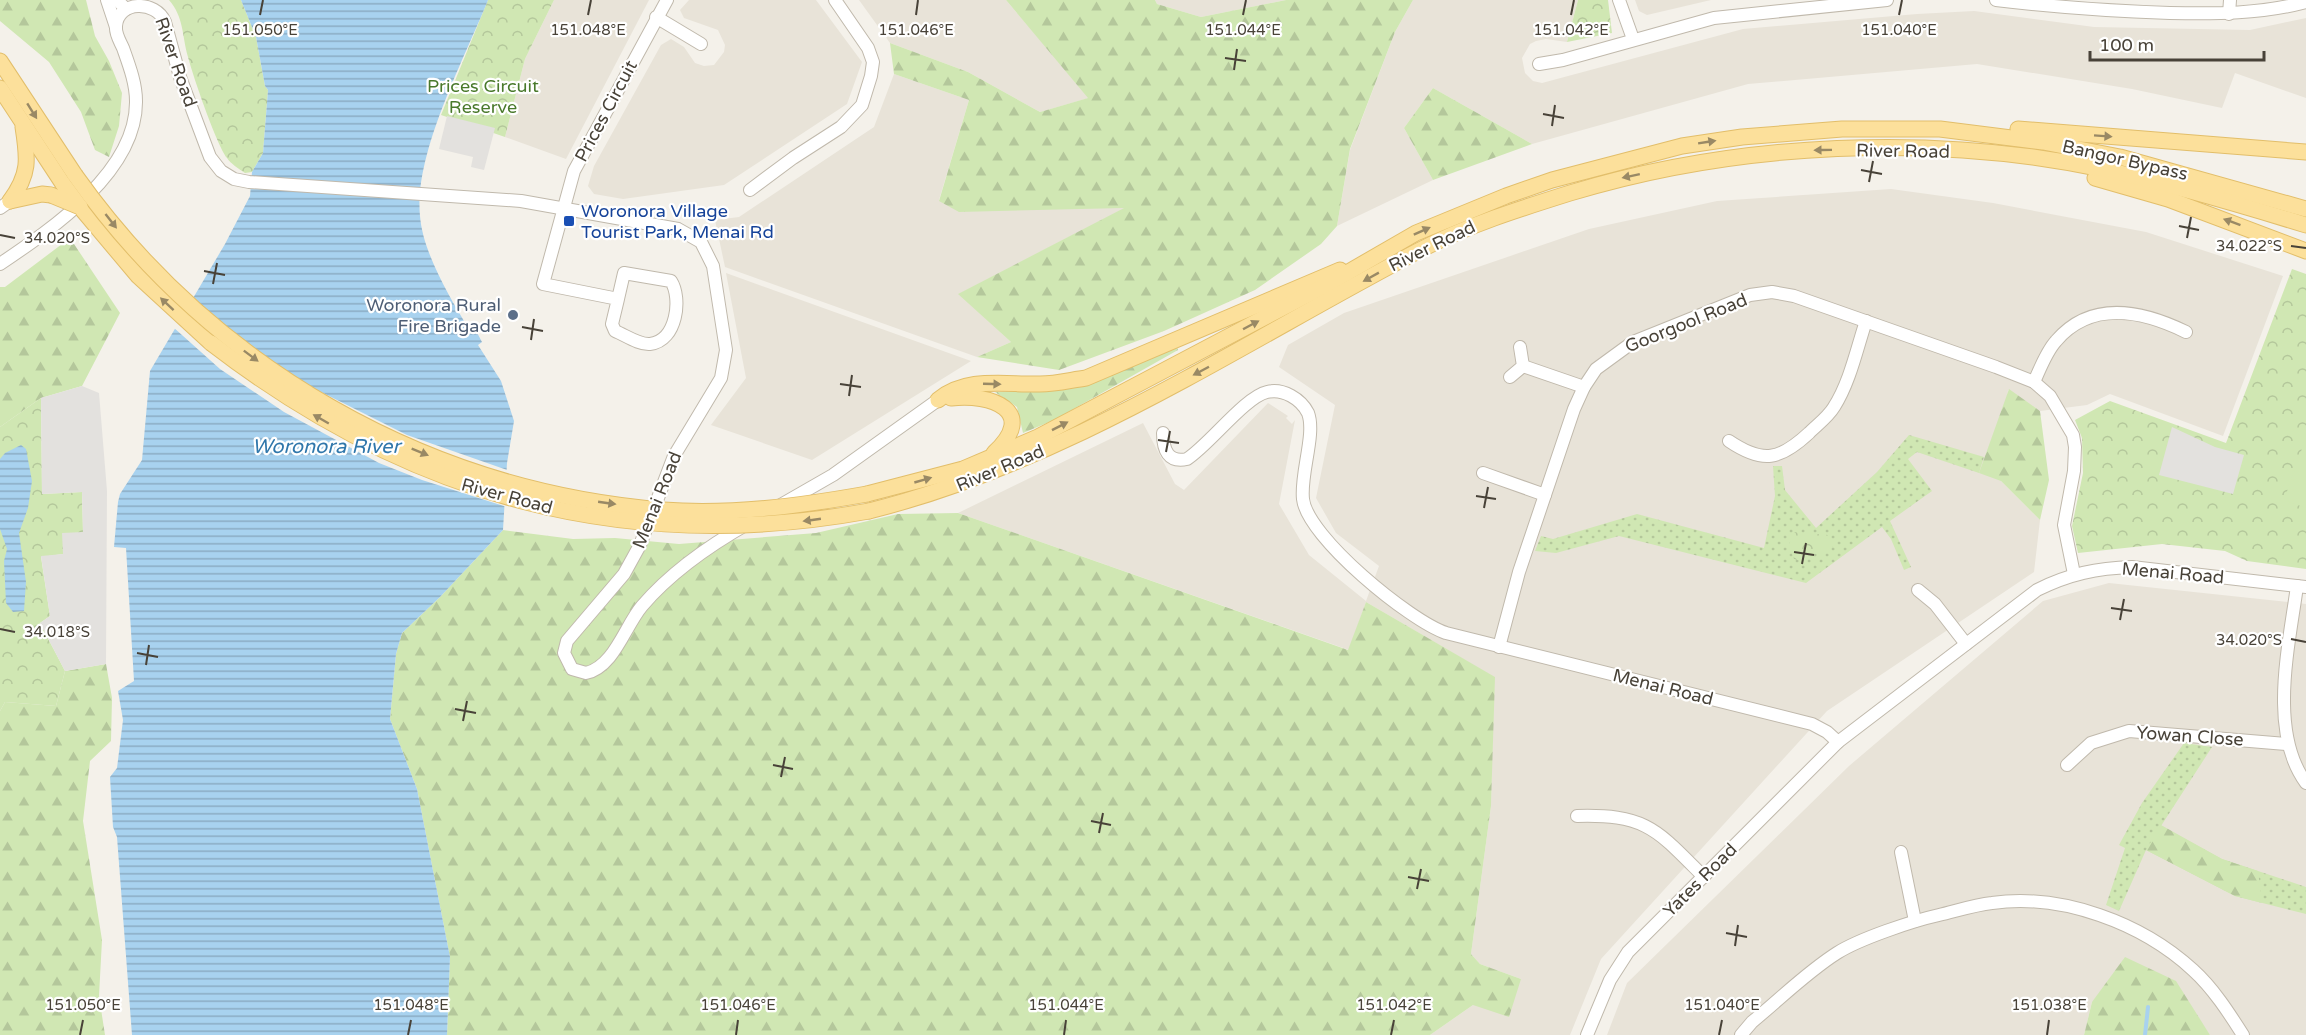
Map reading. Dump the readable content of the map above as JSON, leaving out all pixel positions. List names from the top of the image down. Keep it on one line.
{"streets":{"main road":["River Road","Bangor Bypass"],"street":["Prices Circuit","Goorgool Road","Menai Road","Yowan Close","Yates Road"]},"crossings":[["River Road","Bangor Bypass"],["River Road","Menai Road"],["Prices Circuit","Menai Road"],["Goorgool Road","Menai Road"],["Menai Road","Yates Road"]],"water":["Woronora River"],"parks":["Prices Circuit Reserve"],"places":{"transit":["Woronora Village Tourist Park, Menai Rd"],"other":["Woronora Rural Fire Brigade"]},"scale_bar":"100 m","coordinates":["151.050°E","151.048°E","151.046°E","151.044°E","151.042°E","151.040°E","34.020°S","34.022°S","34.018°S","151.038°E"]}
